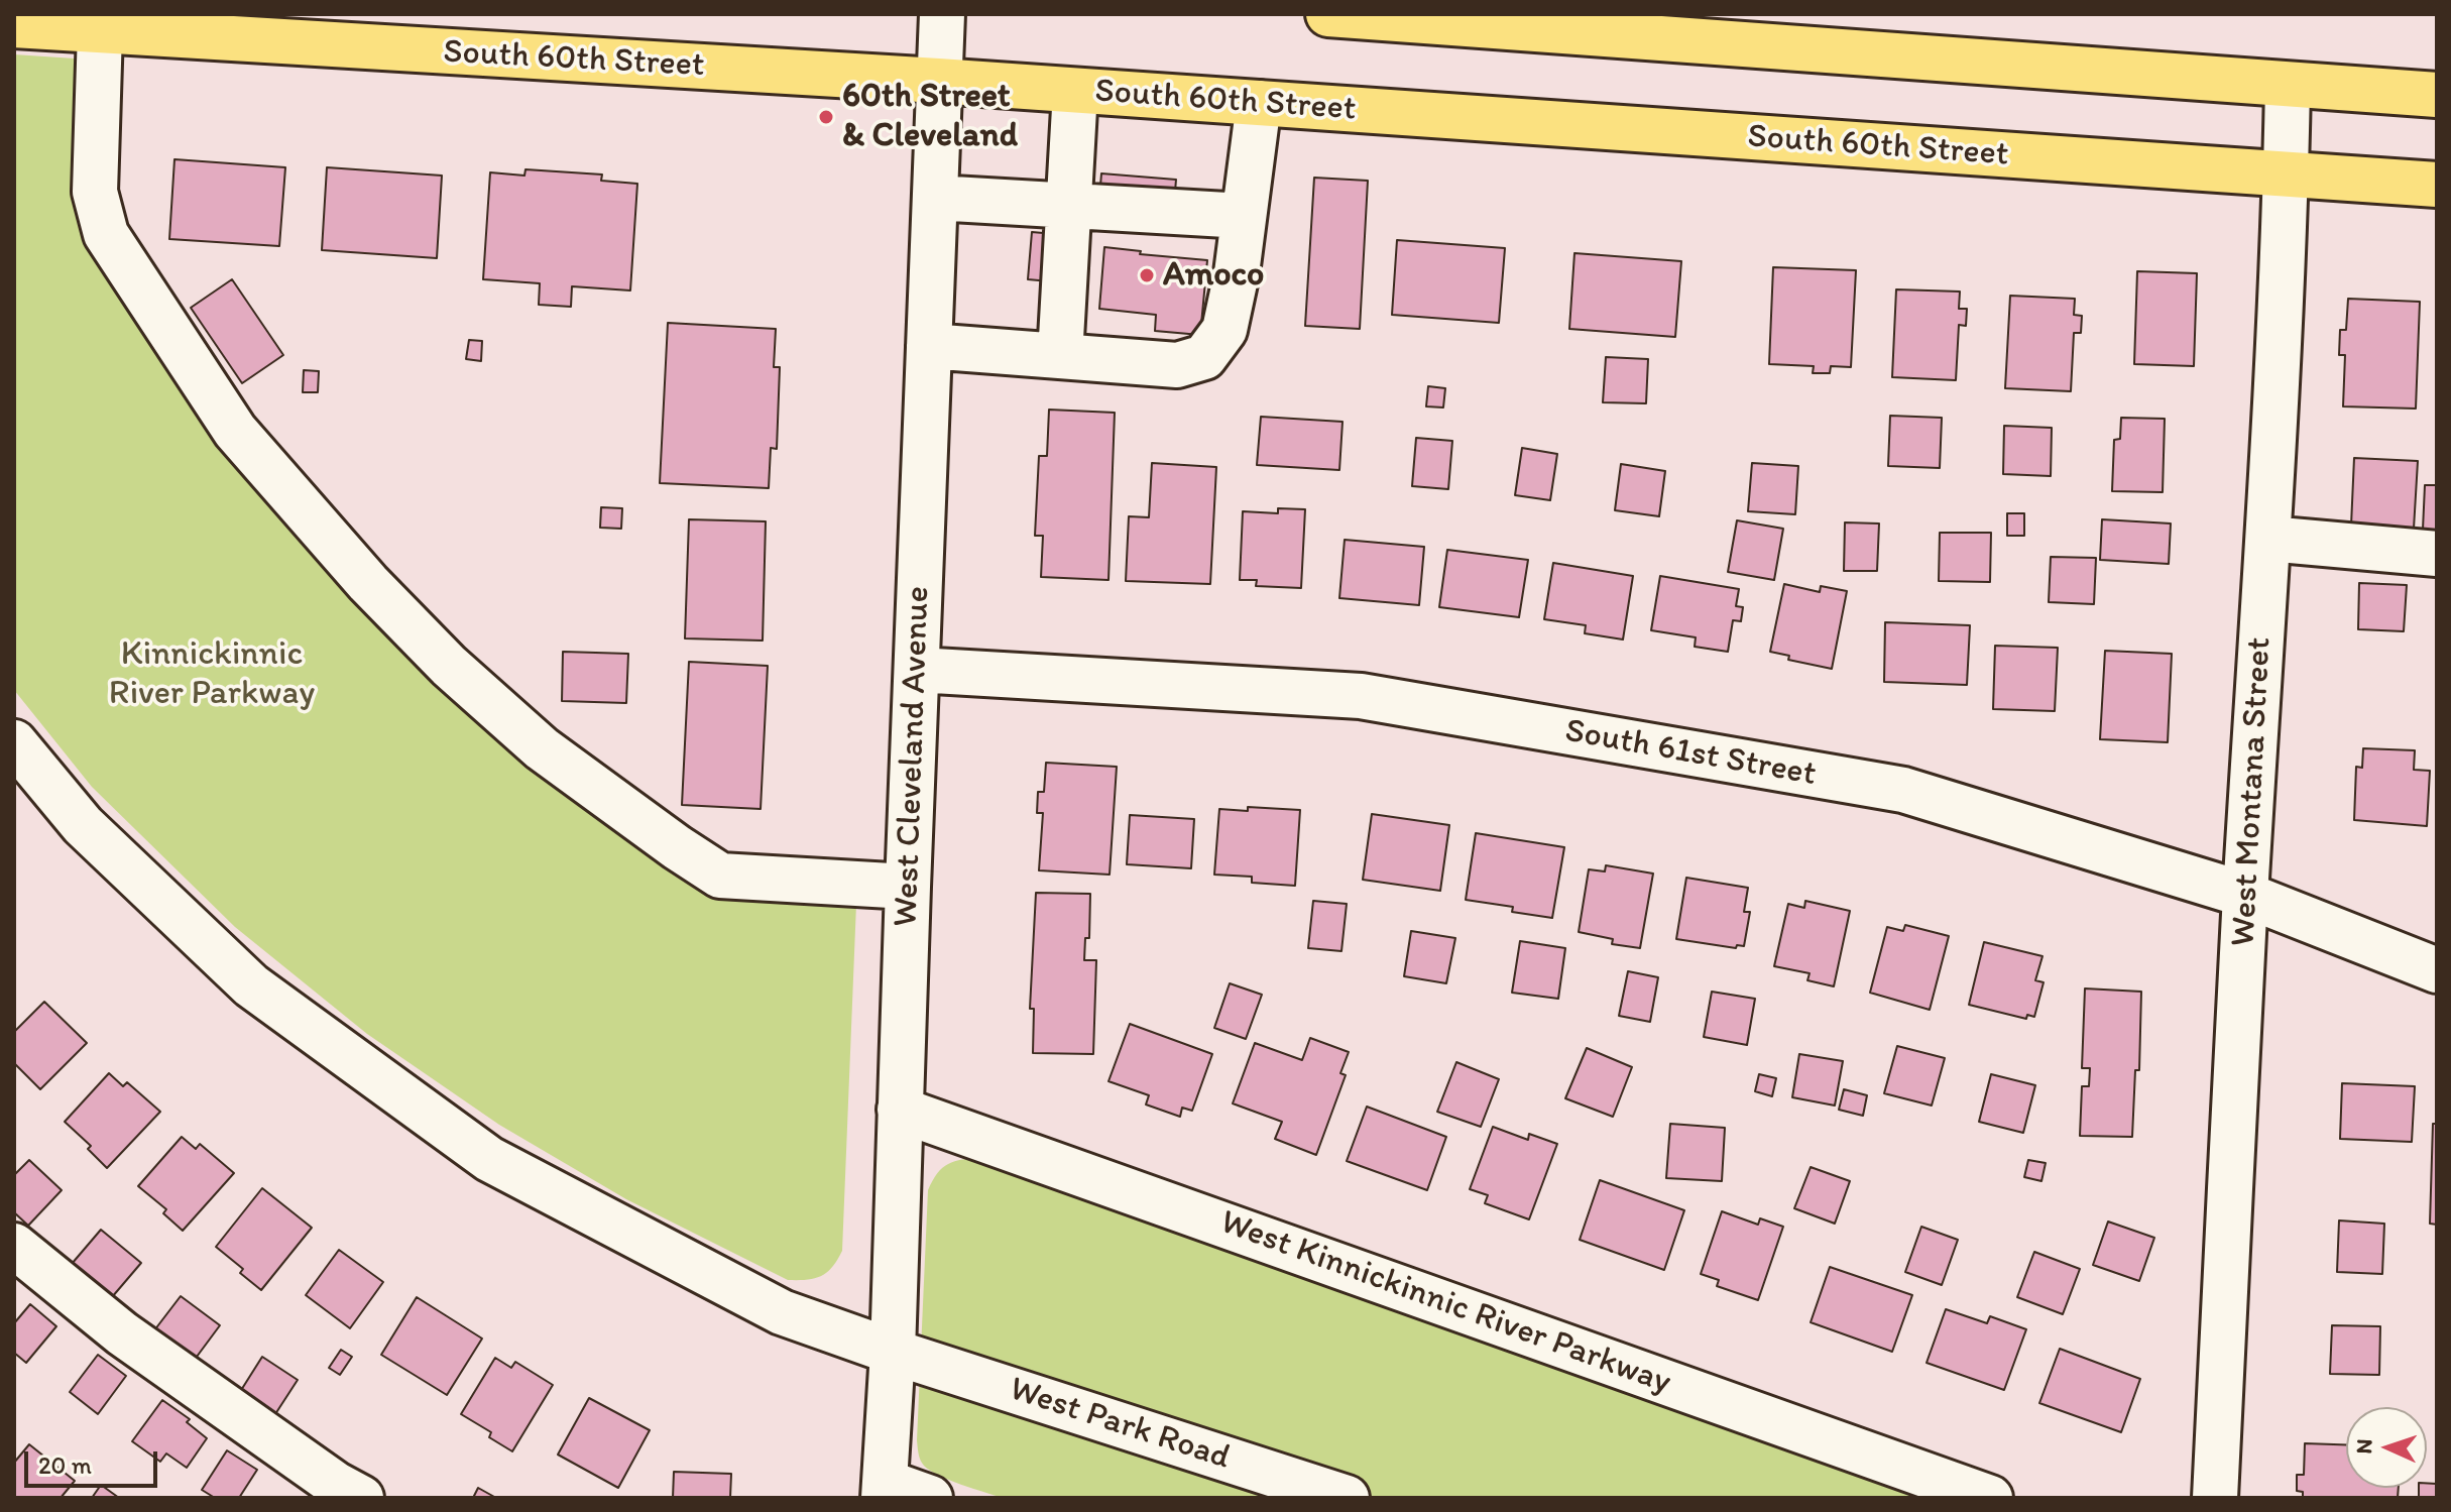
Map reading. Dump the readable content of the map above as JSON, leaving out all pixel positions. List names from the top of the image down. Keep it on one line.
{"streets":{"main road":["South 60th Street"],"street":["South 61st Street","West Cleveland Avenue","West Montana Street","West Kinnickinnic River Parkway","West Park Road"]},"crossings":[["South 60th Street","West Cleveland Avenue"],["South 60th Street","West Montana Street"],["South 61st Street","West Cleveland Avenue"],["South 61st Street","West Montana Street"],["West Cleveland Avenue","West Kinnickinnic River Parkway"],["West Cleveland Avenue","West Park Road"]],"parks":["Kinnickinnic River Parkway"],"places":["60th Street & Cleveland","Amoco"],"scale_bar":"20 m","north":"left"}
